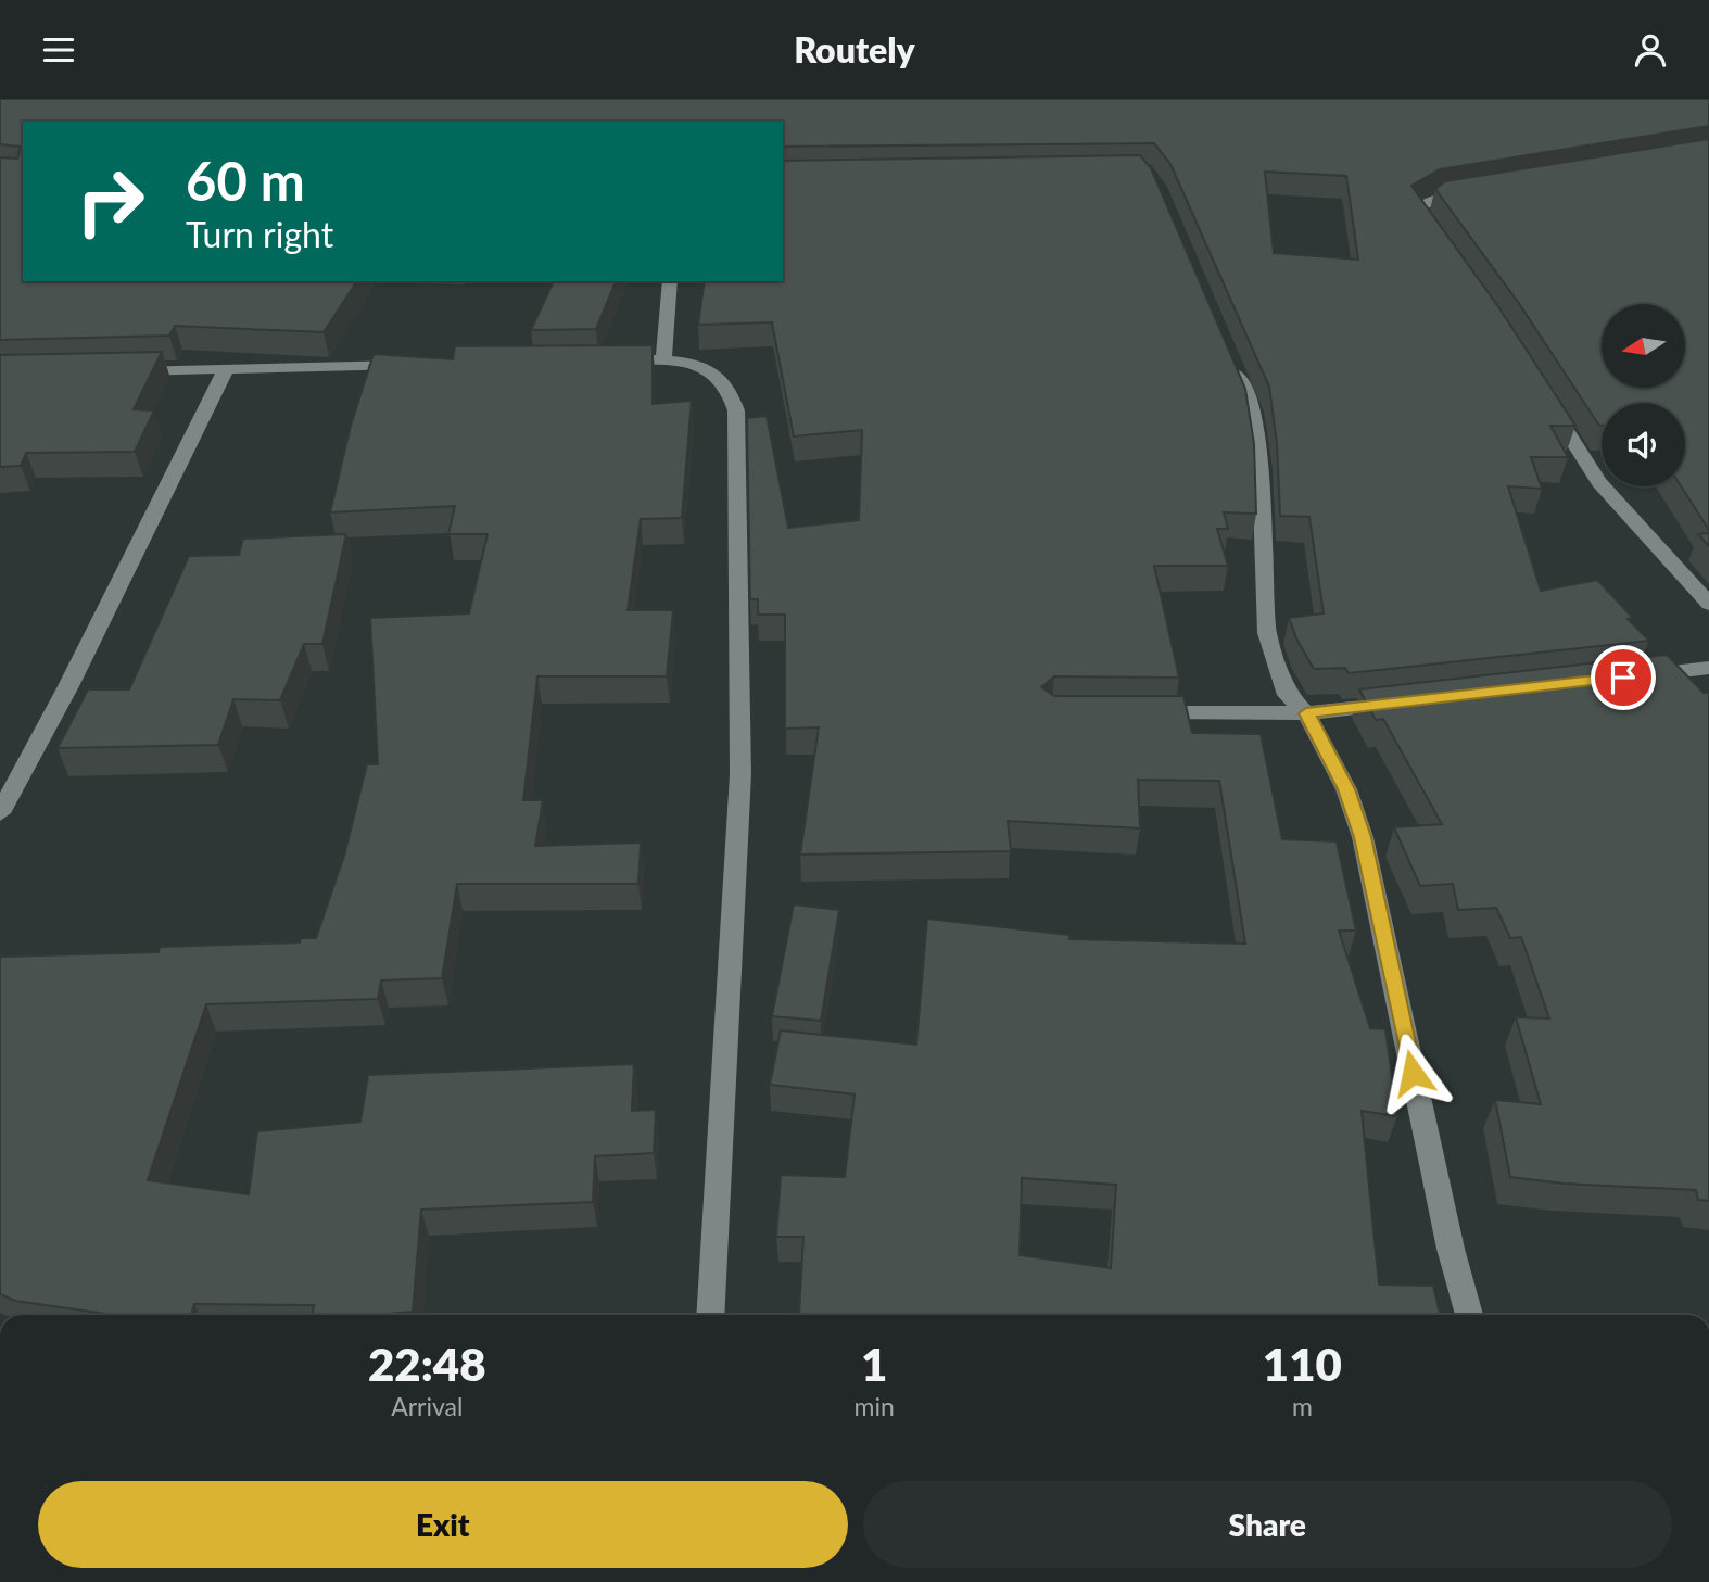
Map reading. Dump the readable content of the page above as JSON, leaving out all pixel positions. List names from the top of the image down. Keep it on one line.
{"north":"left","page":{"header":"Routely","turn":["60 m","Turn right"],"eta":["22:48","Arrival","1","min","110","m"],"buttons":["Exit","Share"]}}
